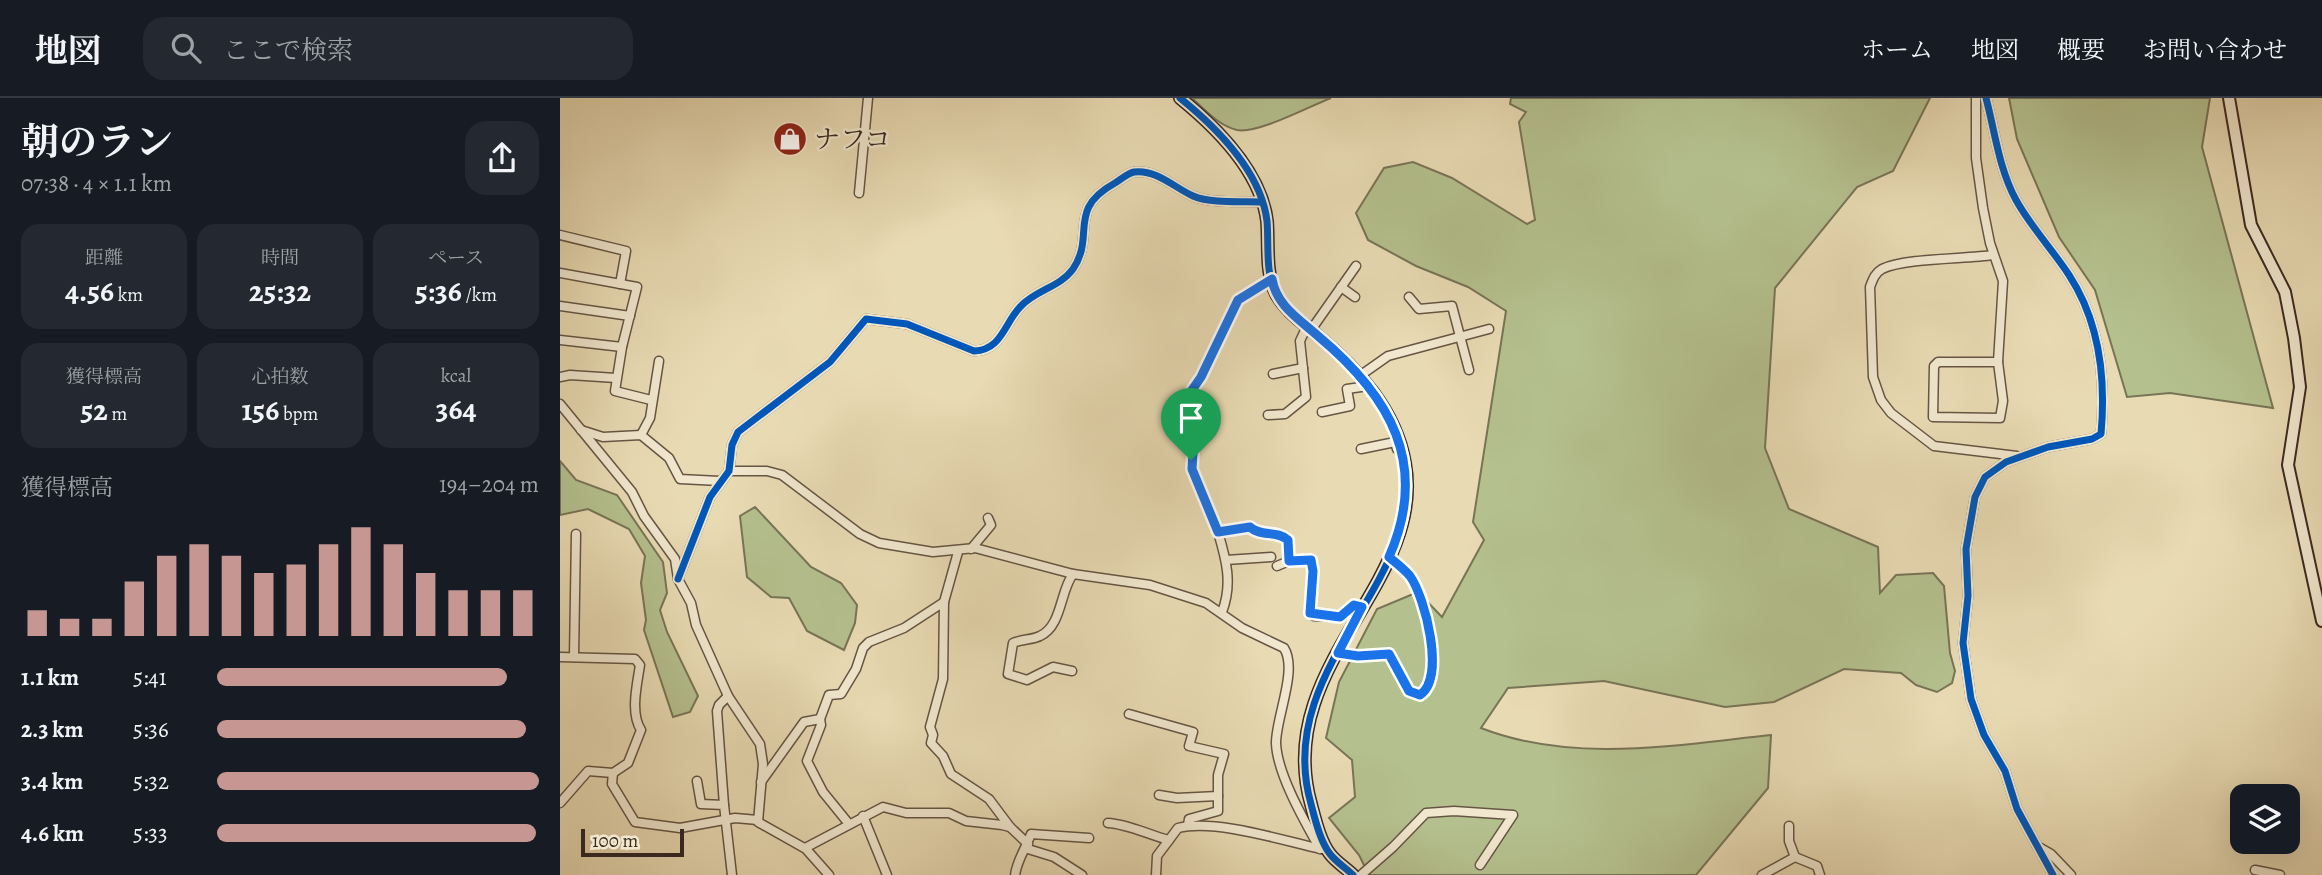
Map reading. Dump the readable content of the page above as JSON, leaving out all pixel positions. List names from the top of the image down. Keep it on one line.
{"places":{"shop":["ナフコ"]},"scale_bar":"100 m","page":{"header":"地図","search":"ここで検索","nav":["ホーム","地図","概要","お問い合わせ"],"heading":["朝のラン","07:38 · 4 × 1.1 km"],"stats":[["距離","4.56 km"],["時間","25:32"],["ペース","5:36 /km"],["獲得標高","52 m"],["心拍数","156 bpm"],["kcal","364"]],"chart":["獲得標高","194–204 m"],"list":[{"name":"1.1 km","note":"5:41"},{"name":"2.3 km","note":"5:36"},{"name":"3.4 km","note":"5:32"},{"name":"4.6 km","note":"5:33"}],"scale":"100 m"}}
